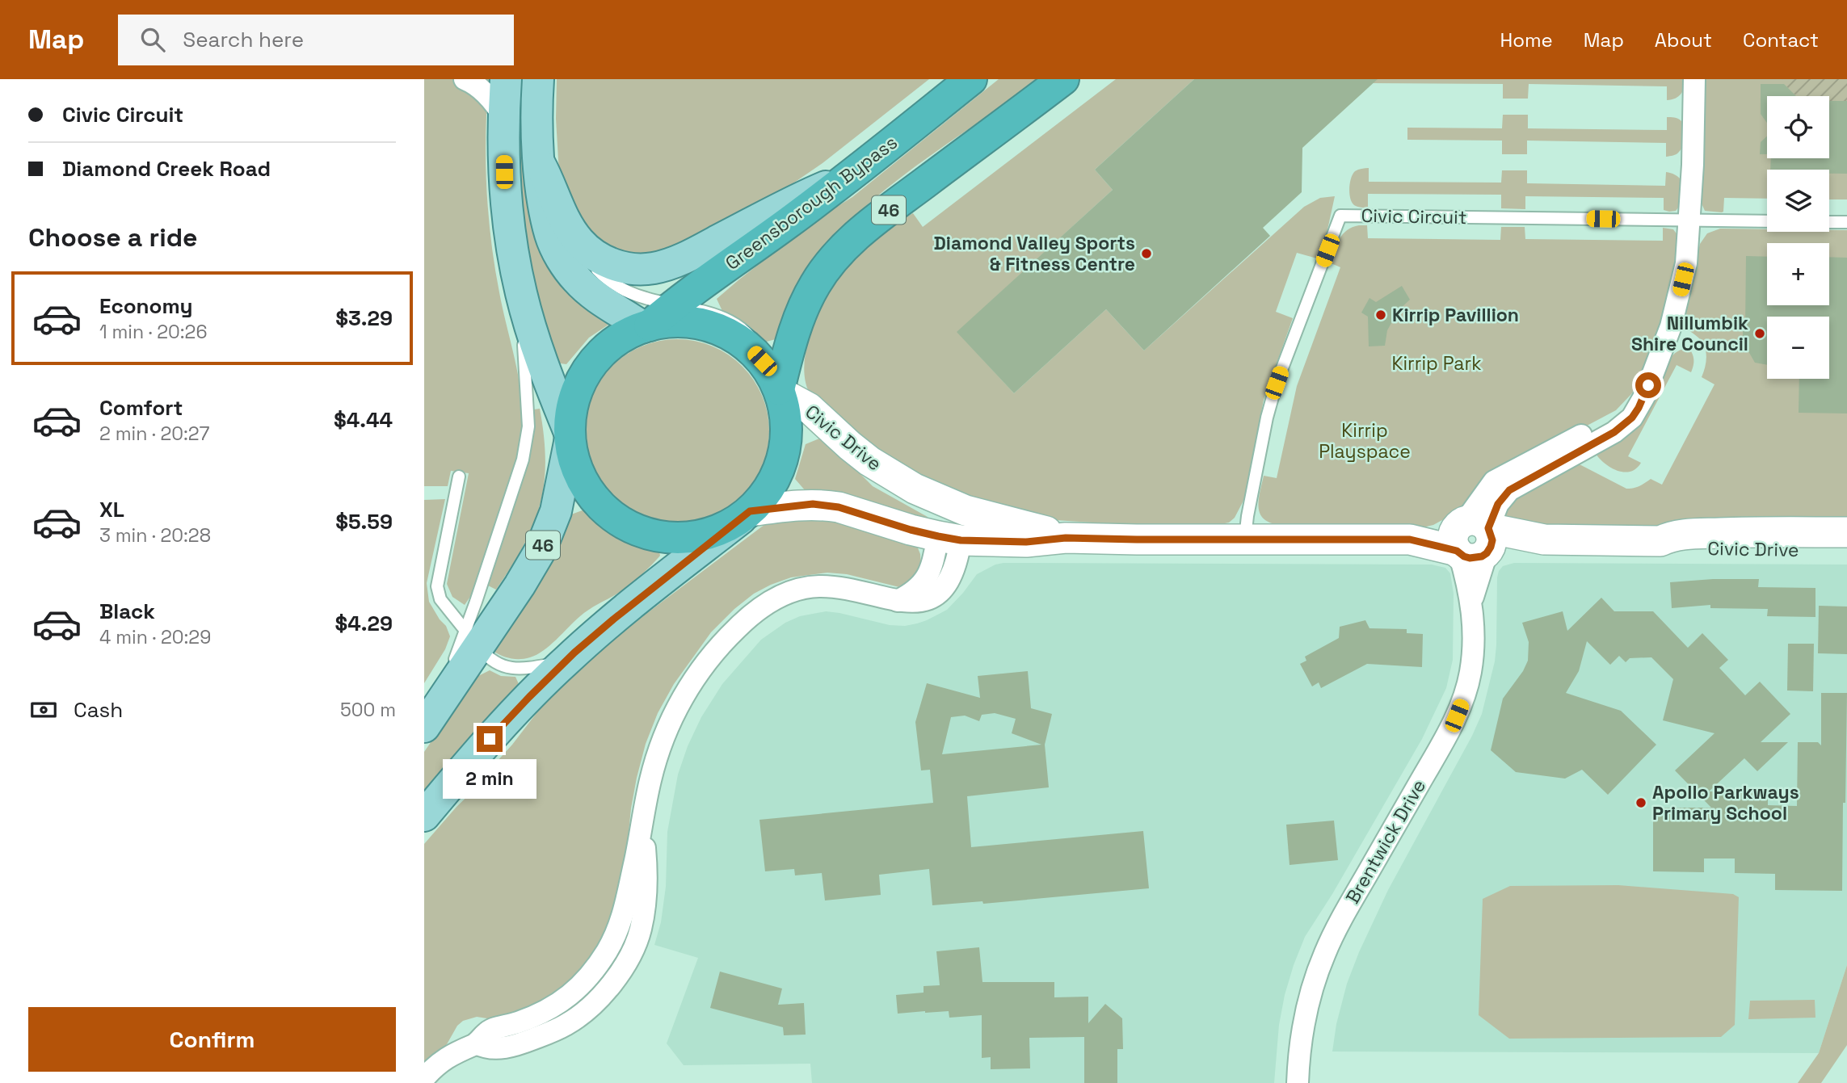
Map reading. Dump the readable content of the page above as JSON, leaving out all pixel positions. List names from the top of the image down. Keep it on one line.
{"streets":{"highway":["Greensborough Bypass","46"],"street":["Civic Drive","Brentwick Drive"],"lane":["Civic Circuit"]},"crossings":[["Greensborough Bypass","46"],["46","Civic Drive"],["Civic Circuit","Civic Drive"],["Civic Drive","Brentwick Drive"]],"parks":["Kirrip Park","Kirrip Playspace"],"places":["Diamond Valley Sports & Fitness Centre","Kirrip Pavillion","Nillumbik Shire Council","Apollo Parkways Primary School"],"page":{"header":"Map","search":"Search here","nav":["Home","Map","About","Contact"],"banner":["Civic Circuit","Diamond Creek Road"],"map_buttons":["+","−"],"heading":"Choose a ride","list":[{"name":"Economy","note":"1 min · 20:26","value":"$3.29"},{"name":"Comfort","note":"2 min · 20:27","value":"$4.44"},{"name":"XL","note":"3 min · 20:28","value":"$5.59"},{"name":"Black","note":"4 min · 20:29","value":"$4.29"}],"pay":["Cash","500 m"],"bubble":"2 min","buttons":"Confirm"}}
